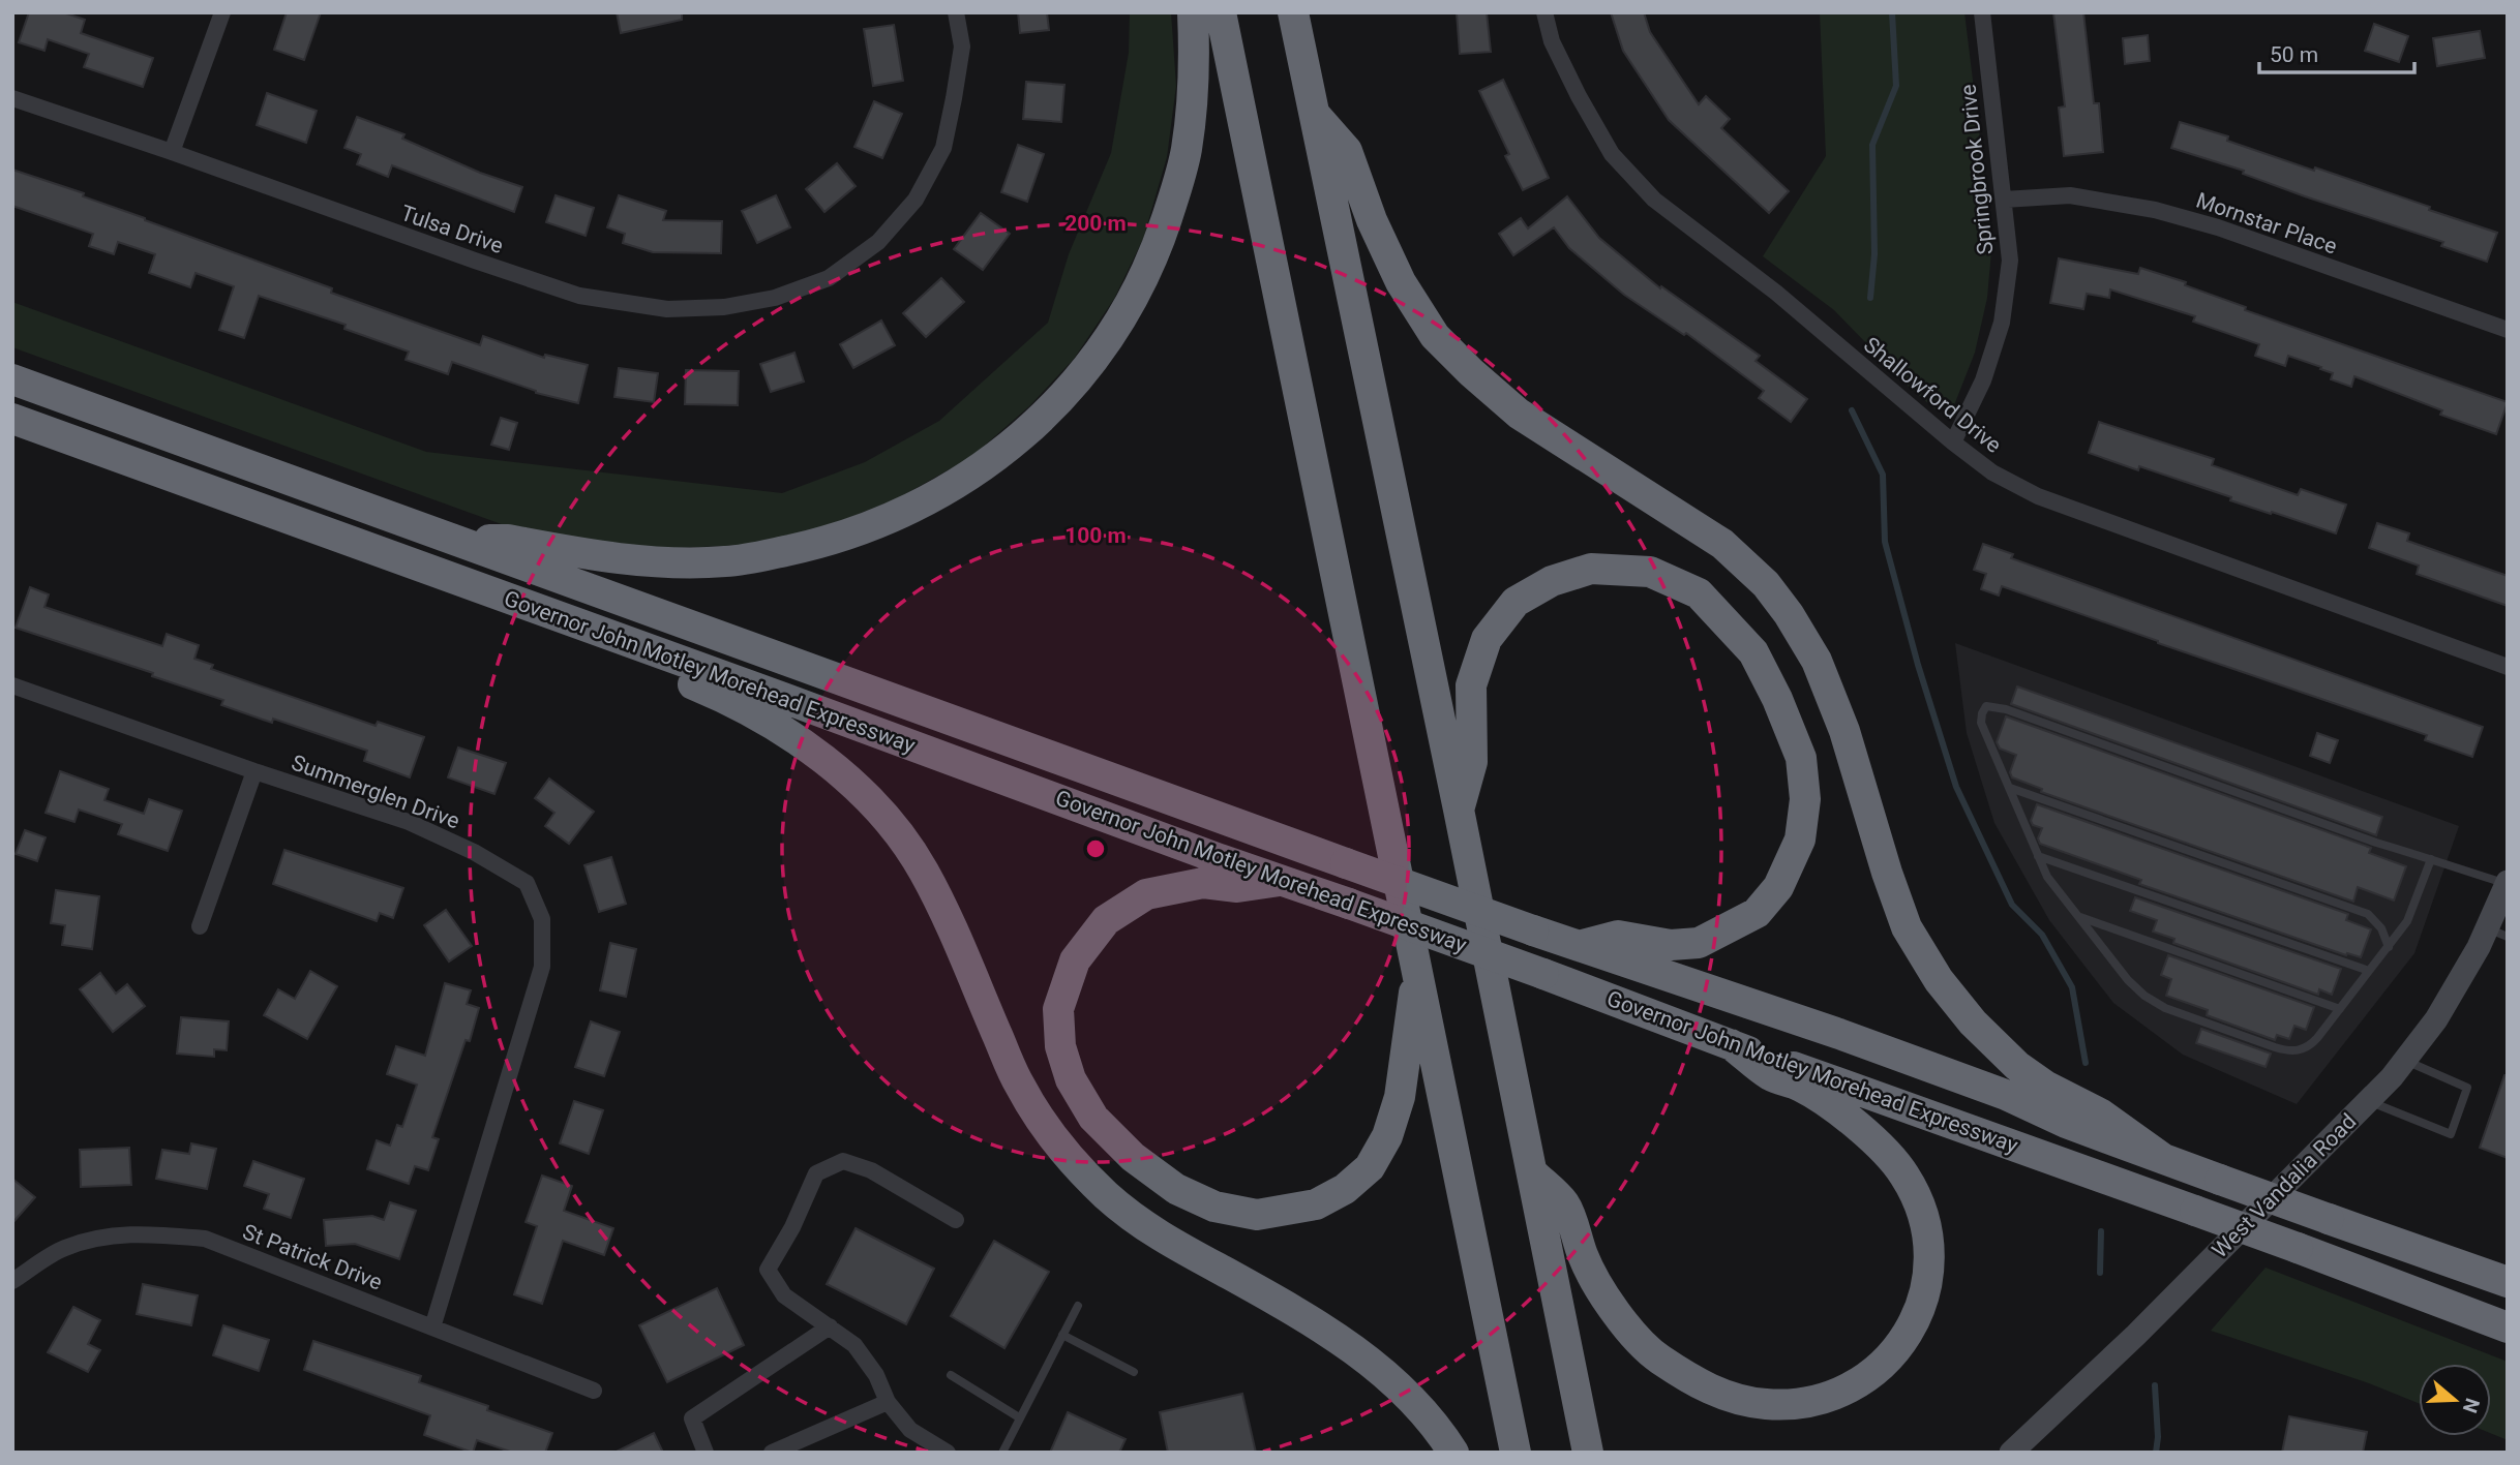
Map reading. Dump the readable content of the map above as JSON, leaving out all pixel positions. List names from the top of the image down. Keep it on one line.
{"streets":{"highway":["Governor John Motley Morehead Expressway"],"main road":["West Vandalia Road"],"street":["Springbrook Drive","Mornstar Place","Tulsa Drive","Shallowford Drive","Summerglen Drive","St Patrick Drive"]},"crossings":[["Springbrook Drive","Mornstar Place"],["Springbrook Drive","Shallowford Drive"],["Summerglen Drive","St Patrick Drive"]],"scale_bar":"50 m","north":"right","rings":["200 m","100 m"]}
